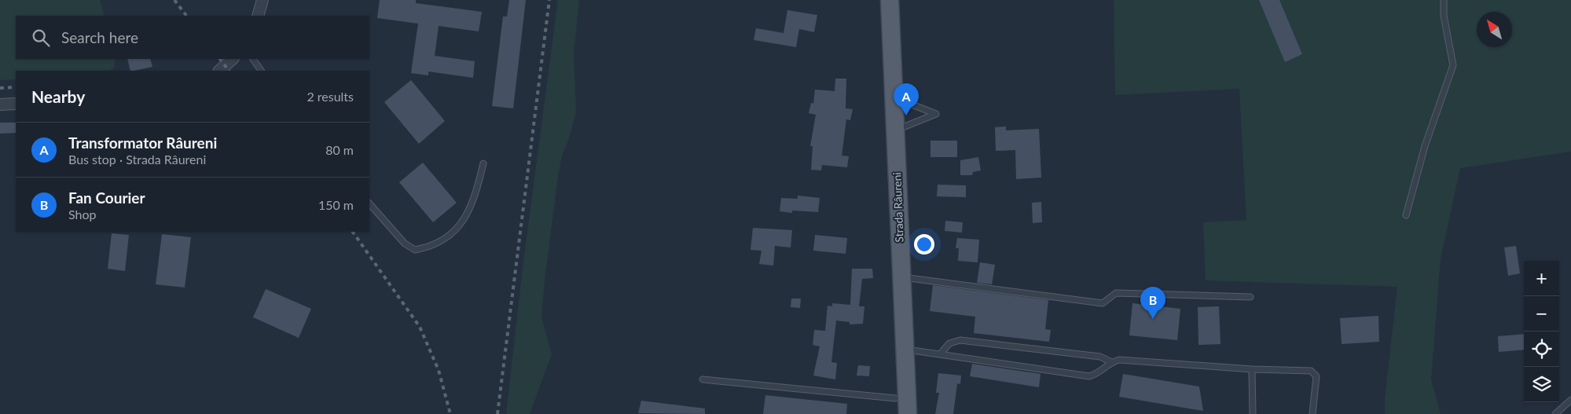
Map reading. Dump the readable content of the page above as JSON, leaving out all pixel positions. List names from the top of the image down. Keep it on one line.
{"streets":{"main road":["Strada Râureni"]},"north":"top left","page":{"search":"Search here","heading":["Nearby","2 results"],"pins":["A","B"],"list":[{"mark":"A","name":"Transformator Râureni","note":"Bus stop · Strada Râureni","value":"80 m"},{"mark":"B","name":"Fan Courier","note":"Shop","value":"150 m"}],"map_buttons":["+","−"]}}
